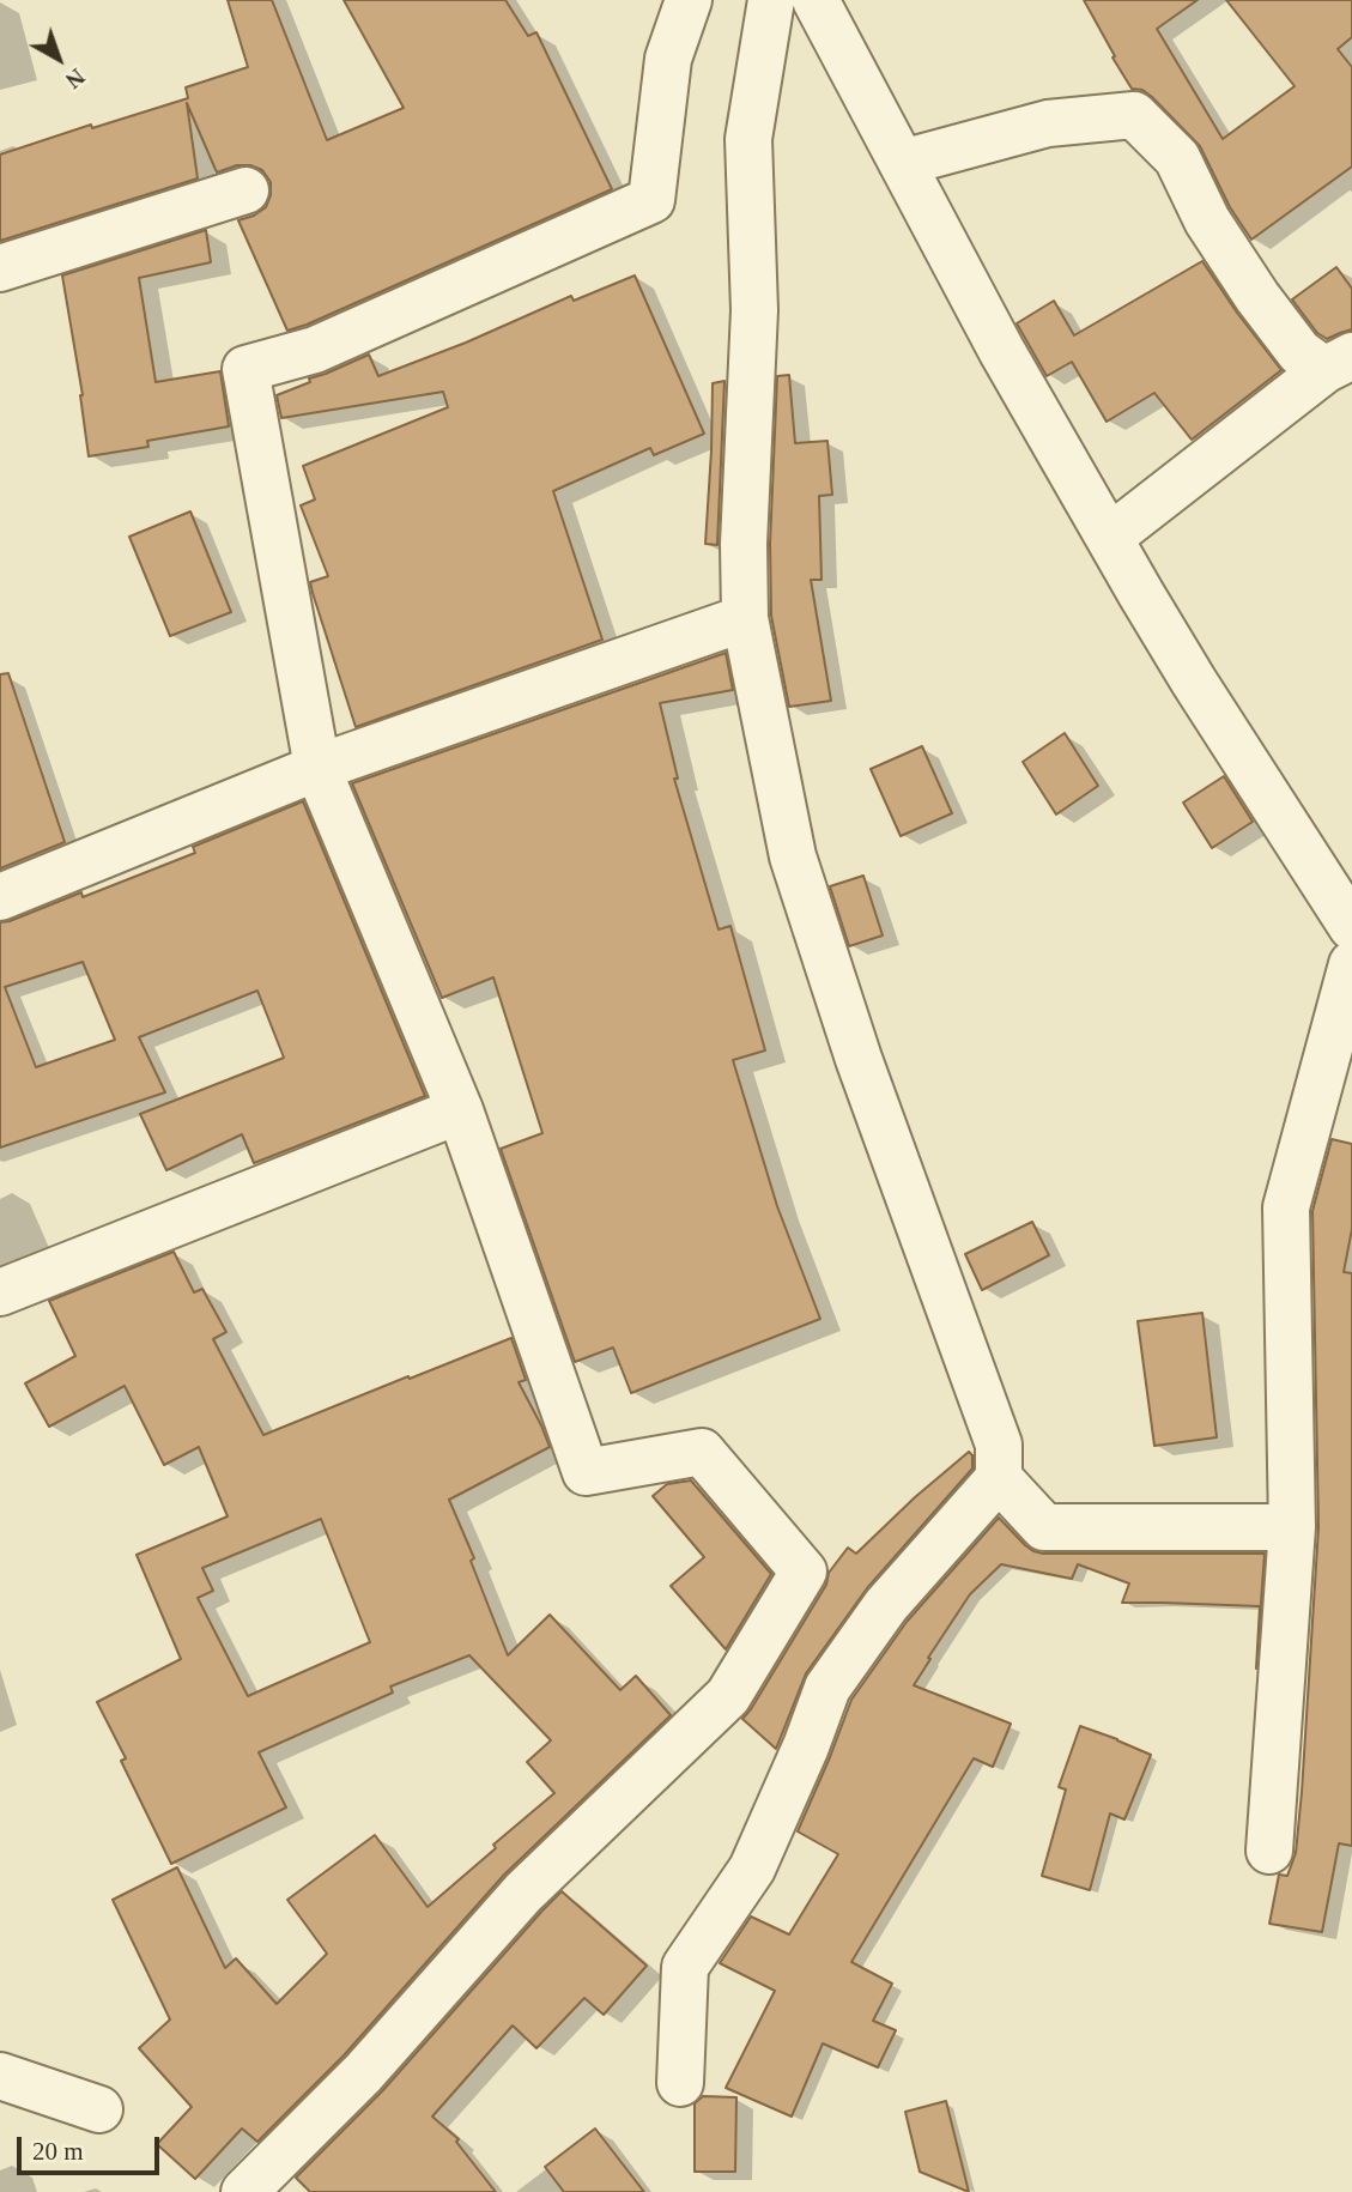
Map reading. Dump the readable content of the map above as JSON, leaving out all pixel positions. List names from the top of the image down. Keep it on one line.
{"scale_bar":"20 m","north":"bottom right"}
